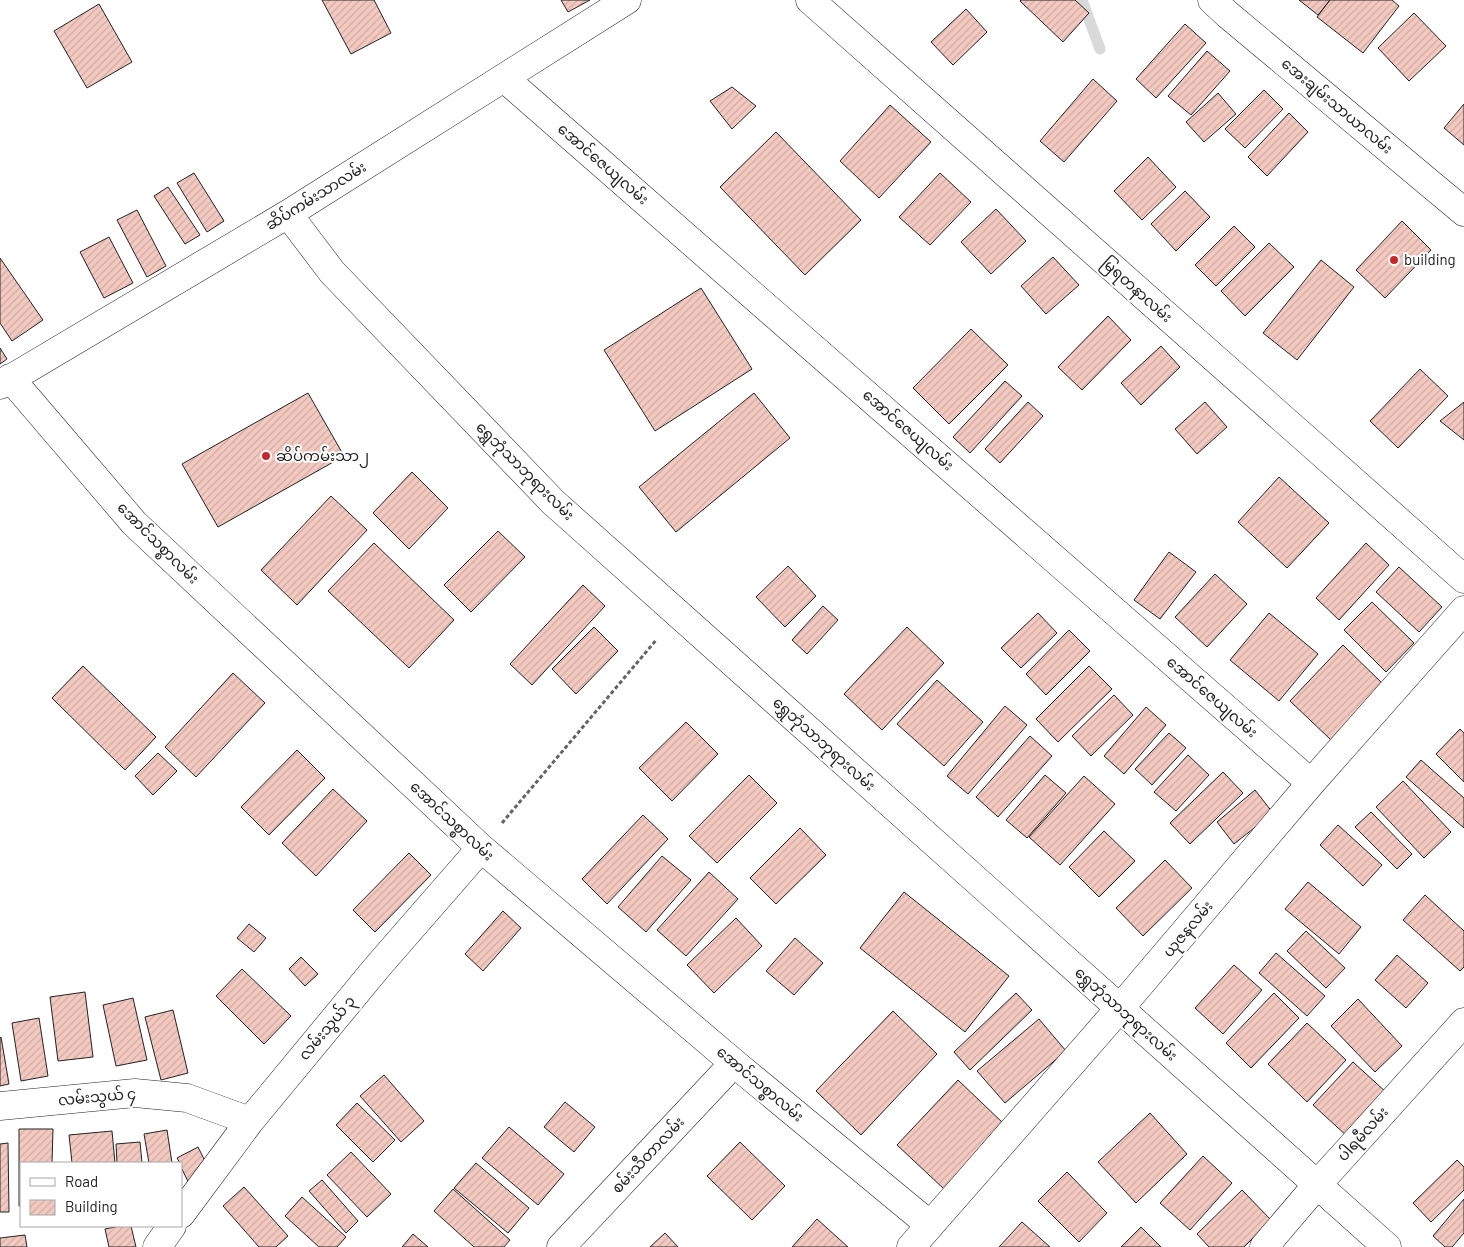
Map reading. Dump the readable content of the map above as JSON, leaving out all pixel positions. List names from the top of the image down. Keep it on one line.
{"streets":{"street":["အေးချမ်းသာယာလမ်း","အောင်ဇေယျလမ်း","ဆိပ်ကမ်းသာလမ်း","မြရတနာလမ်း","ရွှေဘုံသာဘုရားလမ်း","အောင်သစ္စာလမ်း","ယုဇနလမ်း","လမ်းသွယ် ၃","လမ်းသွယ် ၄","ပါရမီလမ်း","စမ်းသီတာလမ်း"]},"crossings":[["အောင်ဇေယျလမ်း","ဆိပ်ကမ်းသာလမ်း"],["အောင်ဇေယျလမ်း","ယုဇနလမ်း"],["ဆိပ်ကမ်းသာလမ်း","ရွှေဘုံသာဘုရားလမ်း"],["ဆိပ်ကမ်းသာလမ်း","အောင်သစ္စာလမ်း"],["ရွှေဘုံသာဘုရားလမ်း","ယုဇနလမ်း"],["ရွှေဘုံသာဘုရားလမ်း","ပါရမီလမ်း"],["အောင်သစ္စာလမ်း","ယုဇနလမ်း"],["အောင်သစ္စာလမ်း","လမ်းသွယ် ၃"],["အောင်သစ္စာလမ်း","စမ်းသီတာလမ်း"],["လမ်းသွယ် ၃","လမ်းသွယ် ၄"]],"places":["building","ဆိပ်ကမ်းသာ၂"],"legend":["Road","Building"]}
